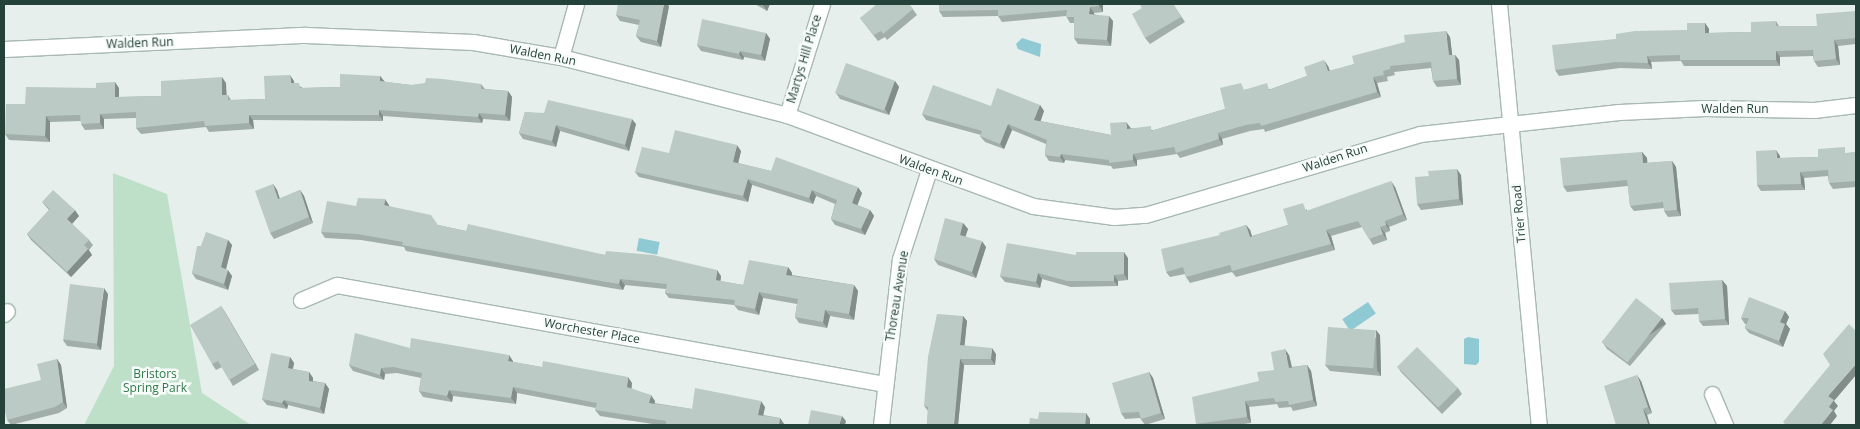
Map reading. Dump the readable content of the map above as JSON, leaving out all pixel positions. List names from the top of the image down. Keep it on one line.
{"streets":{"street":["Walden Run","Martys Hill Place","Trier Road","Thoreau Avenue","Worchester Place"]},"crossings":[["Walden Run","Martys Hill Place"],["Walden Run","Trier Road"],["Walden Run","Thoreau Avenue"],["Thoreau Avenue","Worchester Place"]],"parks":["Bristors Spring Park"]}
